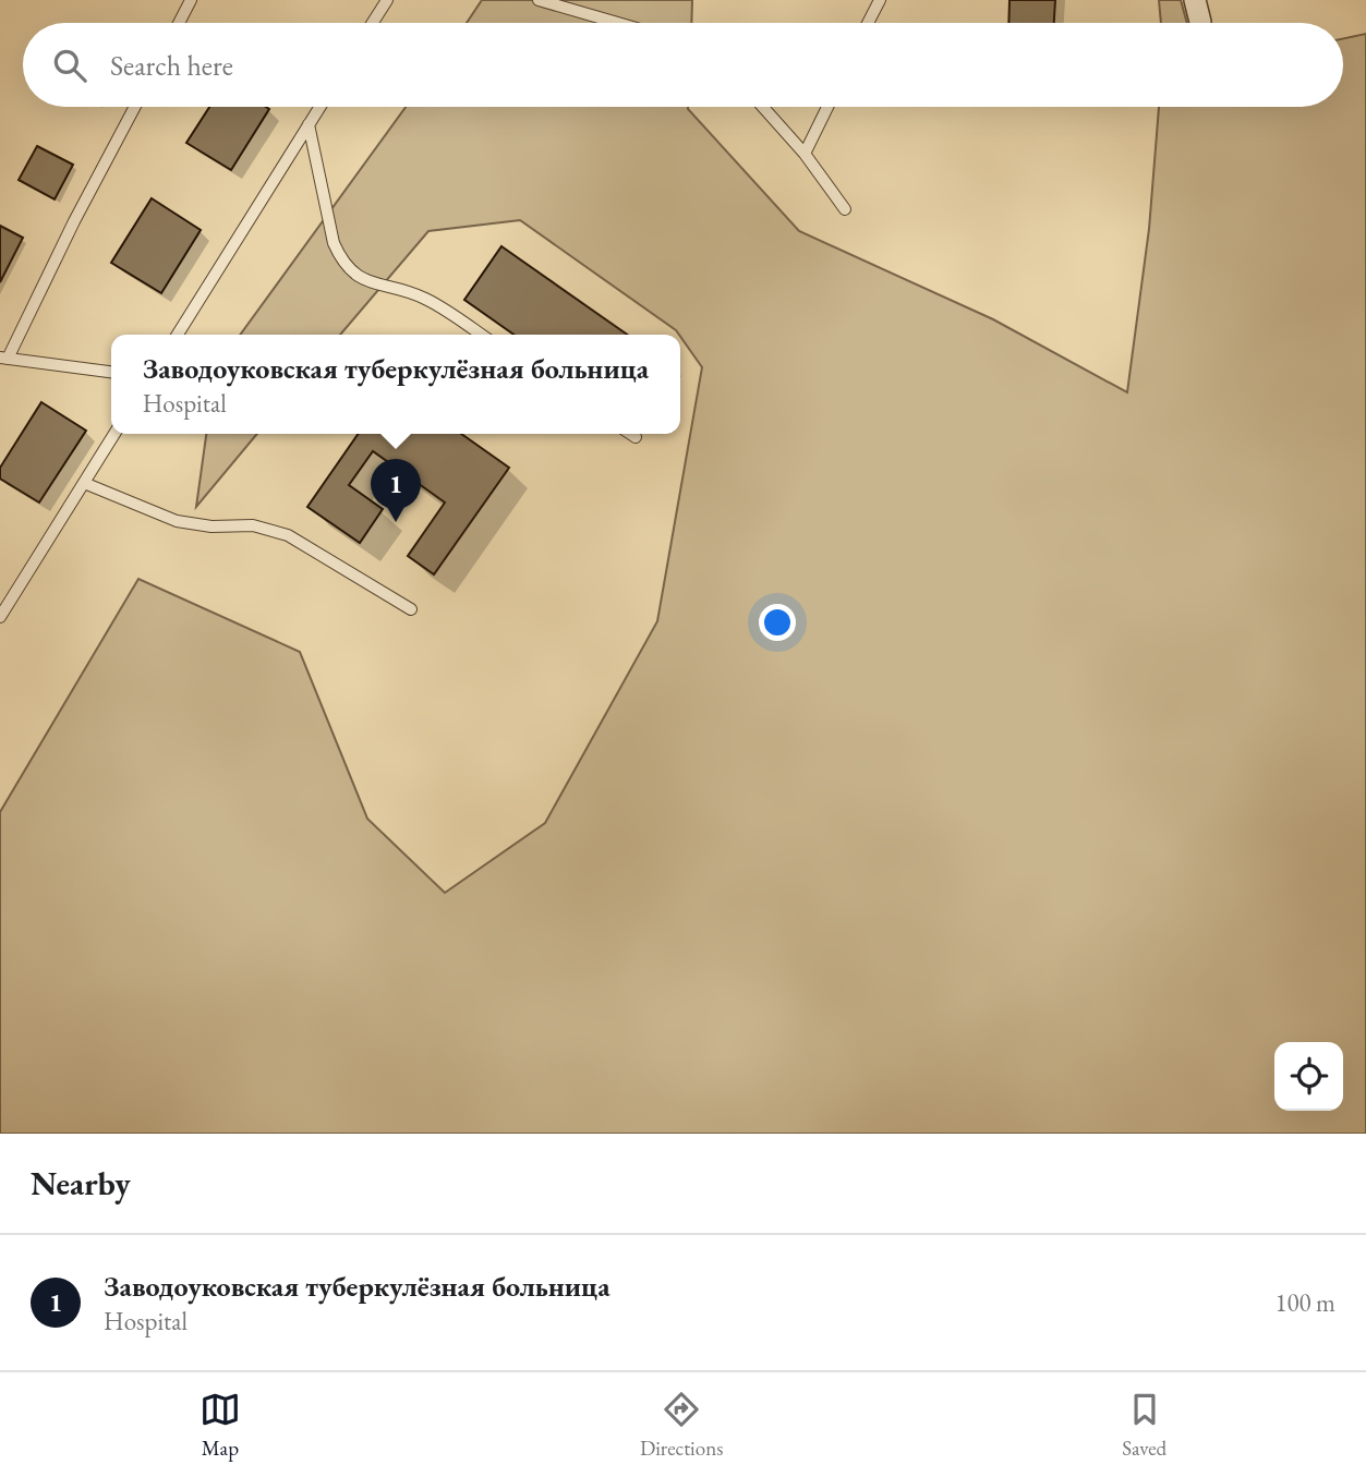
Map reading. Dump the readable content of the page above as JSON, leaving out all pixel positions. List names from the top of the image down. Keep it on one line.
{"page":{"search":"Search here","popup":["Заводоуковская туберкулёзная больница","Hospital"],"pins":"1","heading":"Nearby","list":[{"mark":"1","name":"Заводоуковская туберкулёзная больница","note":"Hospital","value":"100 m"}],"nav":["Map","Directions","Saved"]}}
